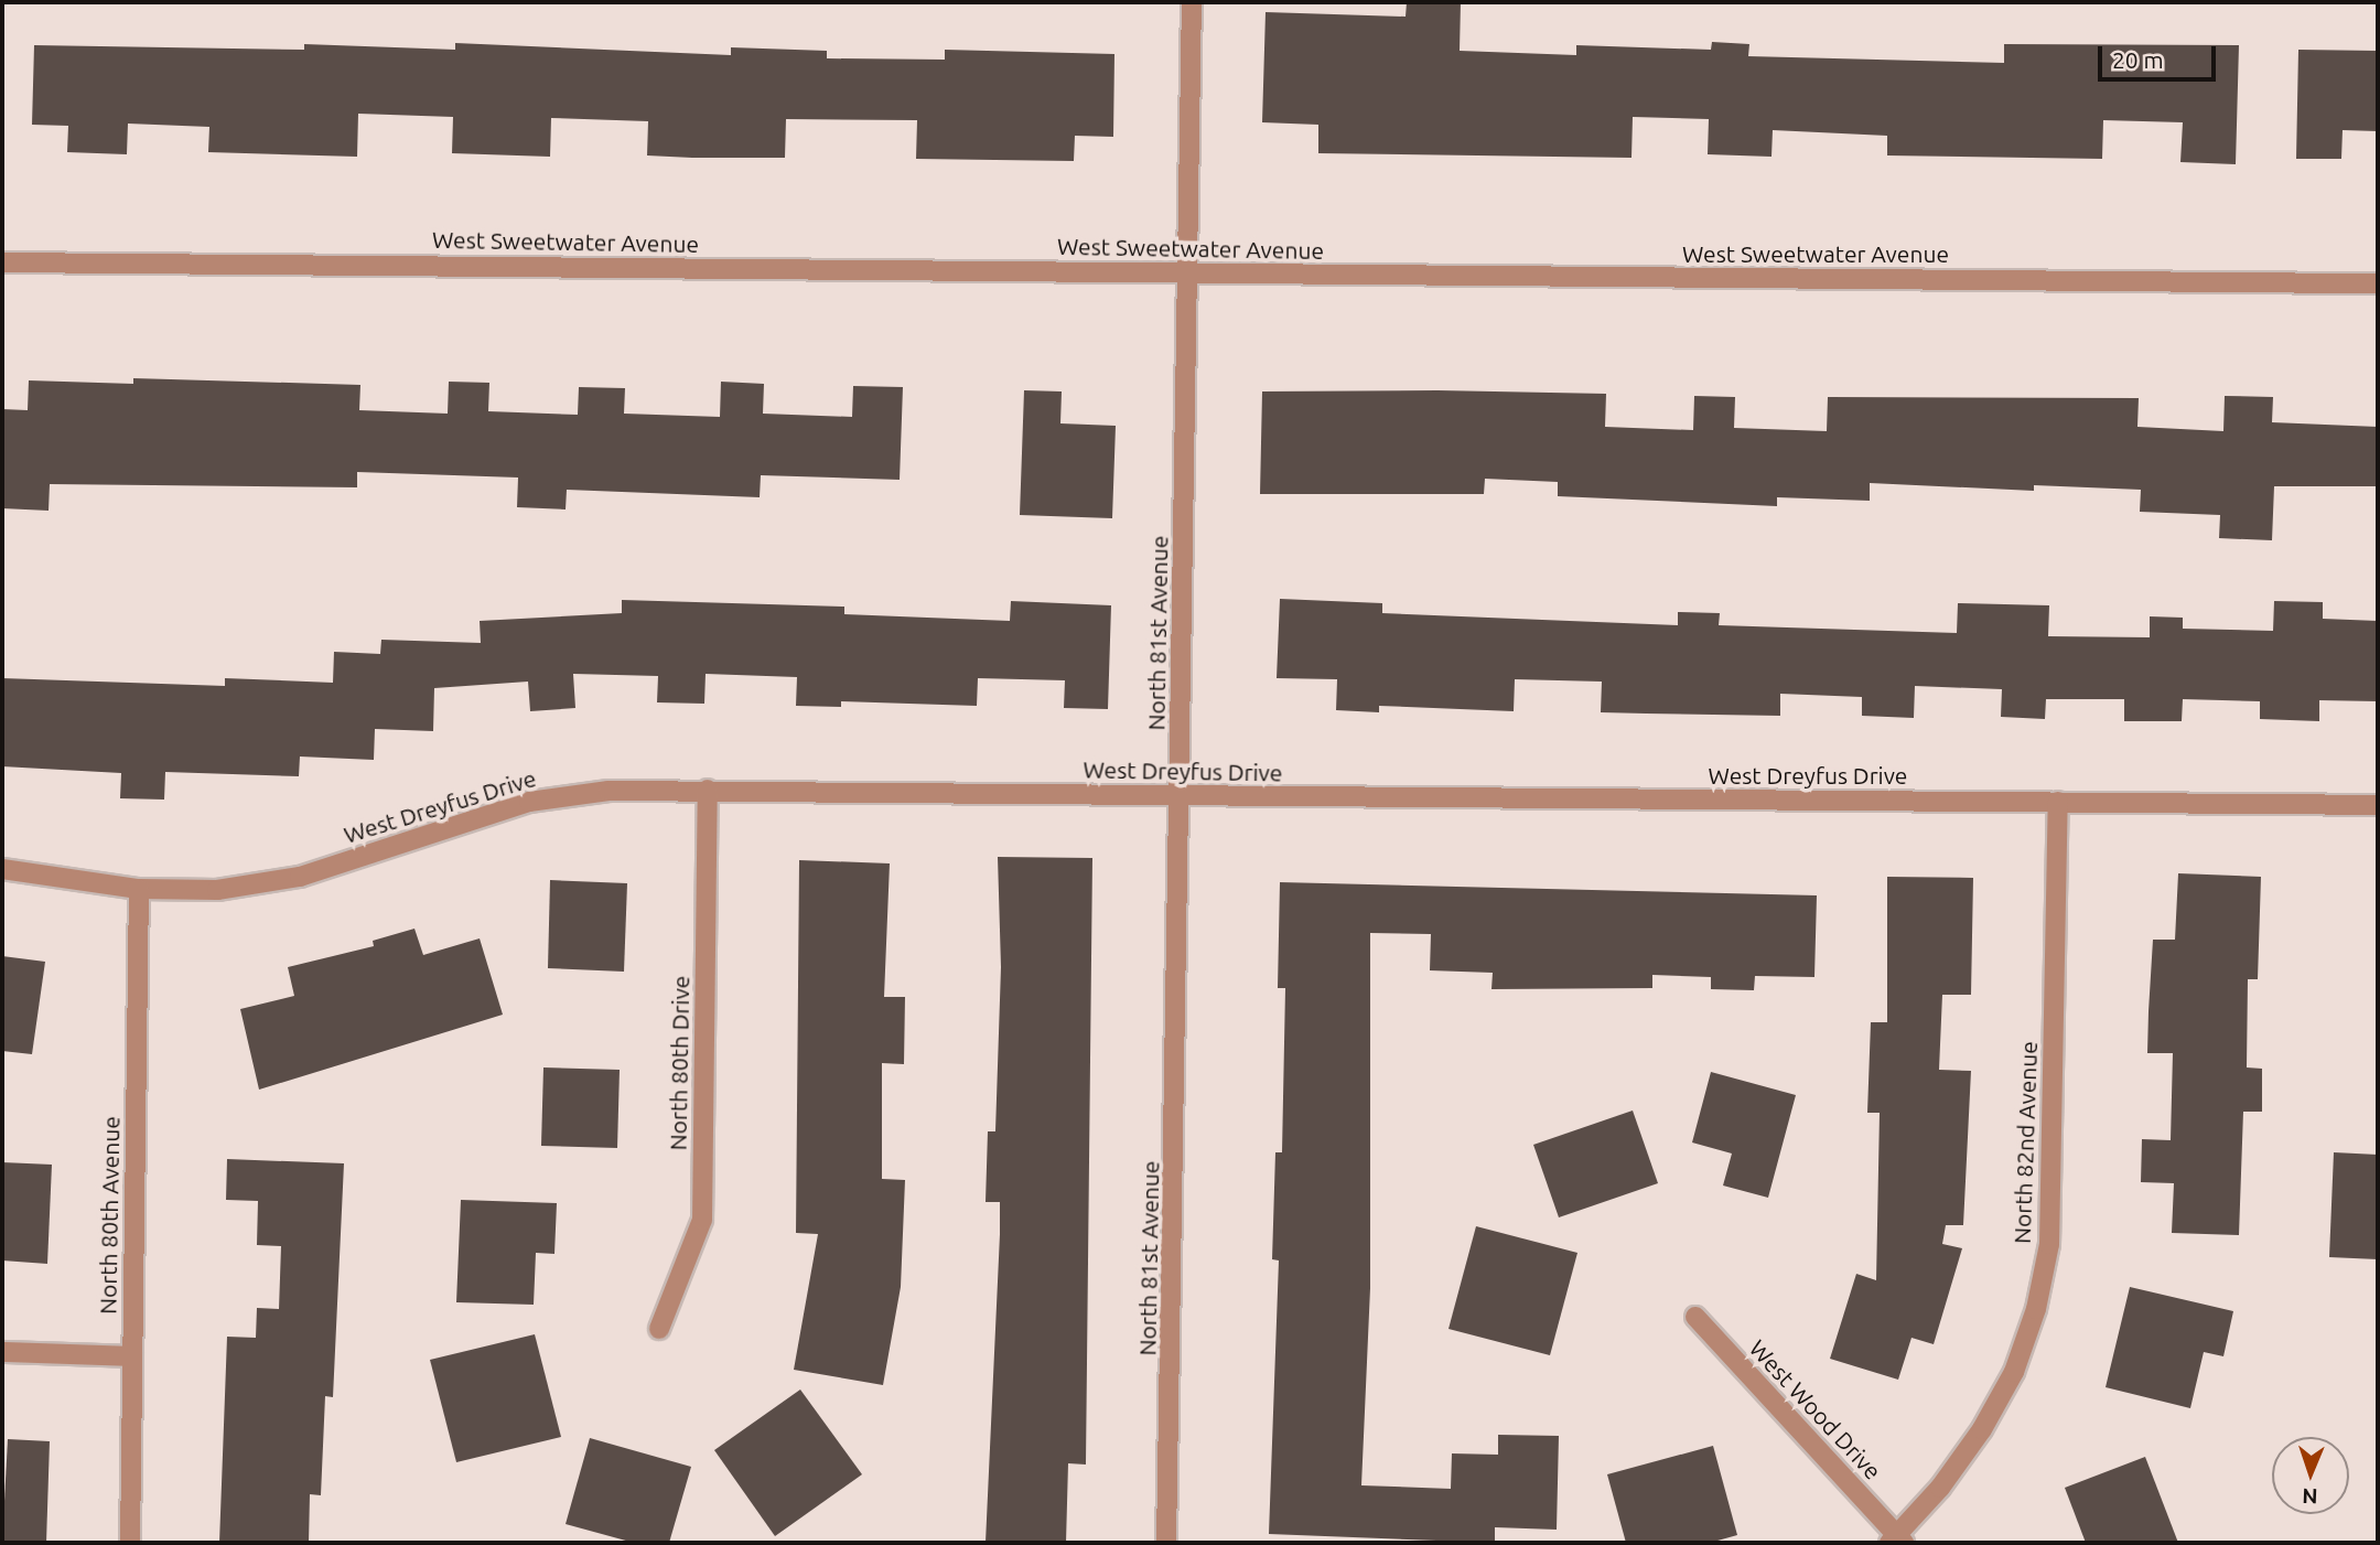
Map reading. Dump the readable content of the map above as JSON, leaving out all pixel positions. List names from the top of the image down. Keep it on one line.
{"streets":{"street":["West Sweetwater Avenue","North 81st Avenue","West Dreyfus Drive","North 80th Drive","North 82nd Avenue","North 80th Avenue","West Wood Drive"]},"crossings":[["West Sweetwater Avenue","North 81st Avenue"],["North 81st Avenue","West Dreyfus Drive"],["West Dreyfus Drive","North 80th Drive"],["West Dreyfus Drive","North 82nd Avenue"],["West Dreyfus Drive","North 80th Avenue"],["North 82nd Avenue","West Wood Drive"]],"scale_bar":"20 m","north":"bottom"}
